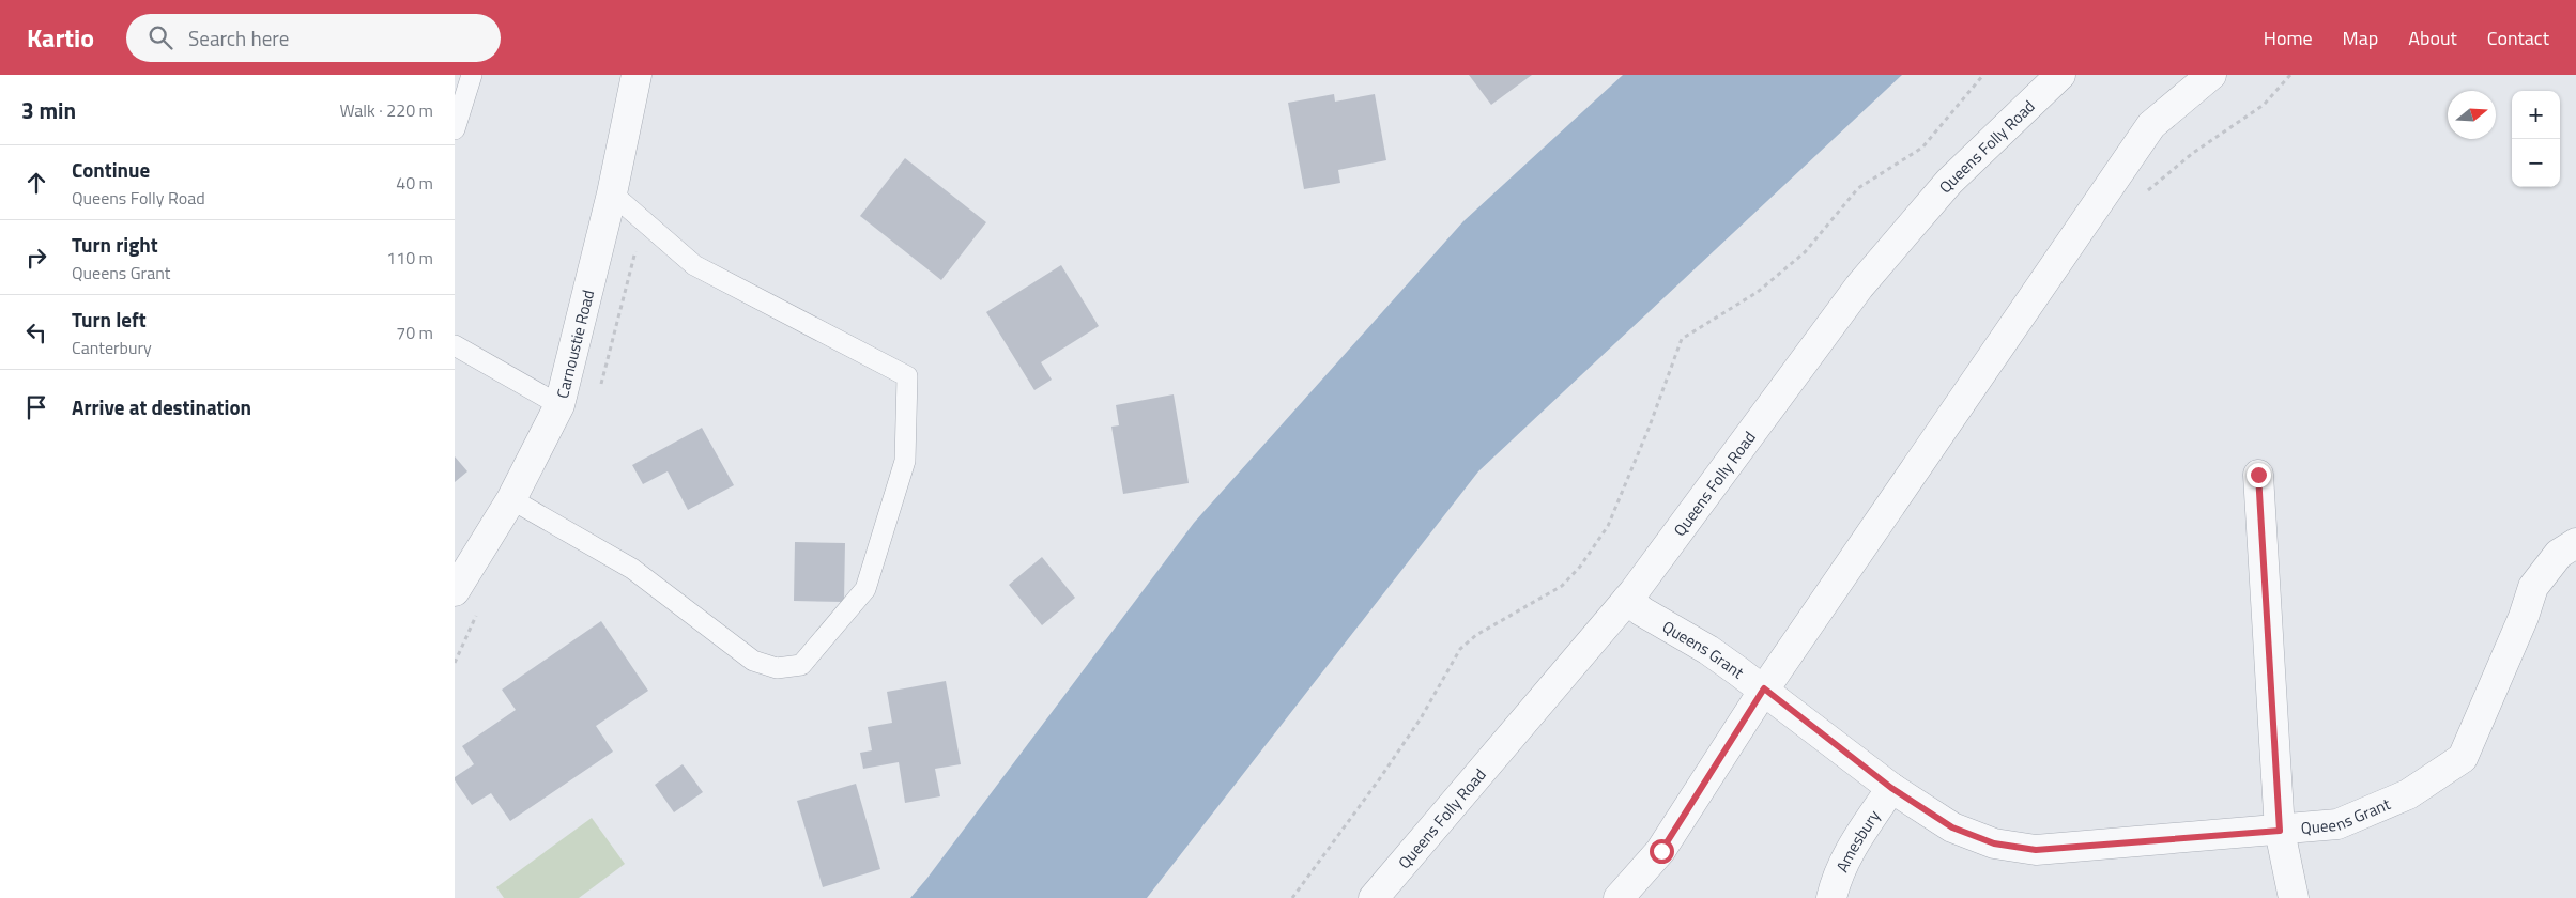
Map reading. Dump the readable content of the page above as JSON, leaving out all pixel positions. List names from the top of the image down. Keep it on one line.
{"streets":{"street":["Queens Folly Road","Carnoustie Road","Queens Grant","Amesbury"]},"crossings":[["Queens Folly Road","Queens Grant"],["Queens Grant","Amesbury"]],"north":"right","page":{"header":"Kartio","search":"Search here","nav":["Home","Map","About","Contact"],"heading":["3 min","Walk · 220 m"],"map_buttons":["+","−"],"list":[["Continue","Queens Folly Road","40 m"],["Turn right","Queens Grant","110 m"],["Turn left","Canterbury","70 m"],"Arrive at destination"]}}
